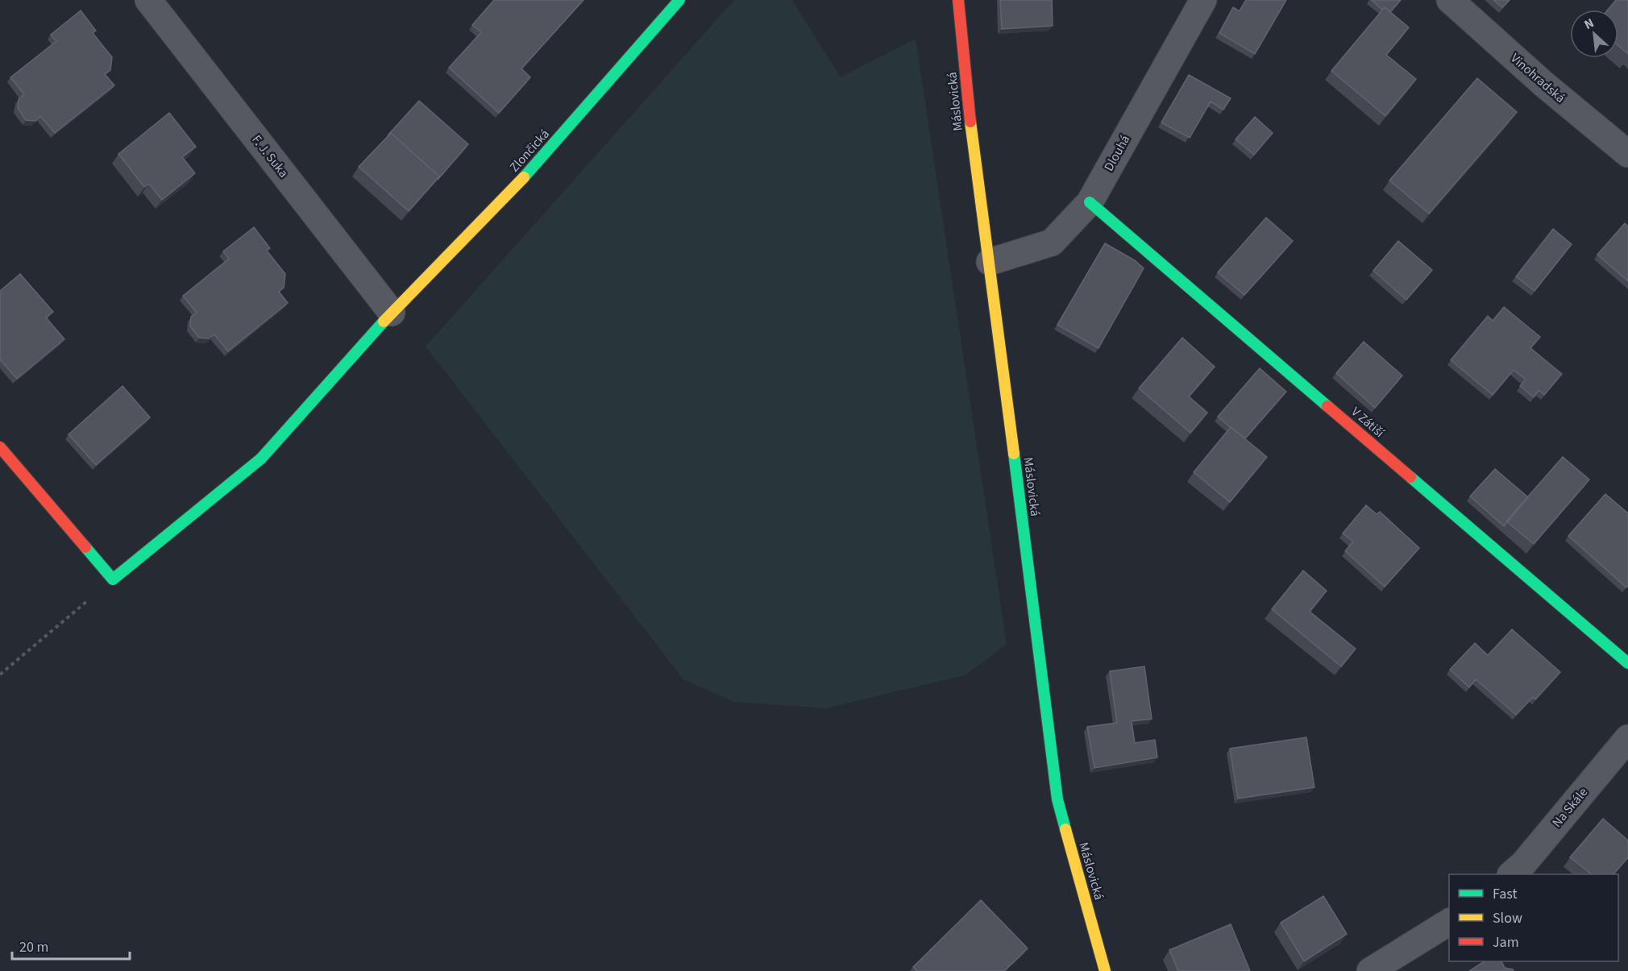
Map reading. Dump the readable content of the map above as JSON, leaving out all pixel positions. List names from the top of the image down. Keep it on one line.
{"streets":{"street":["Vinohradská","Máslovická","Zlončická","Dlouhá","F. J. Suka","V Zátiší","Na Skále"]},"crossings":[["Máslovická","Dlouhá"],["Zlončická","F. J. Suka"],["Dlouhá","V Zátiší"]],"legend":["Fast","Slow","Jam"],"scale_bar":"20 m","north":"top left"}
